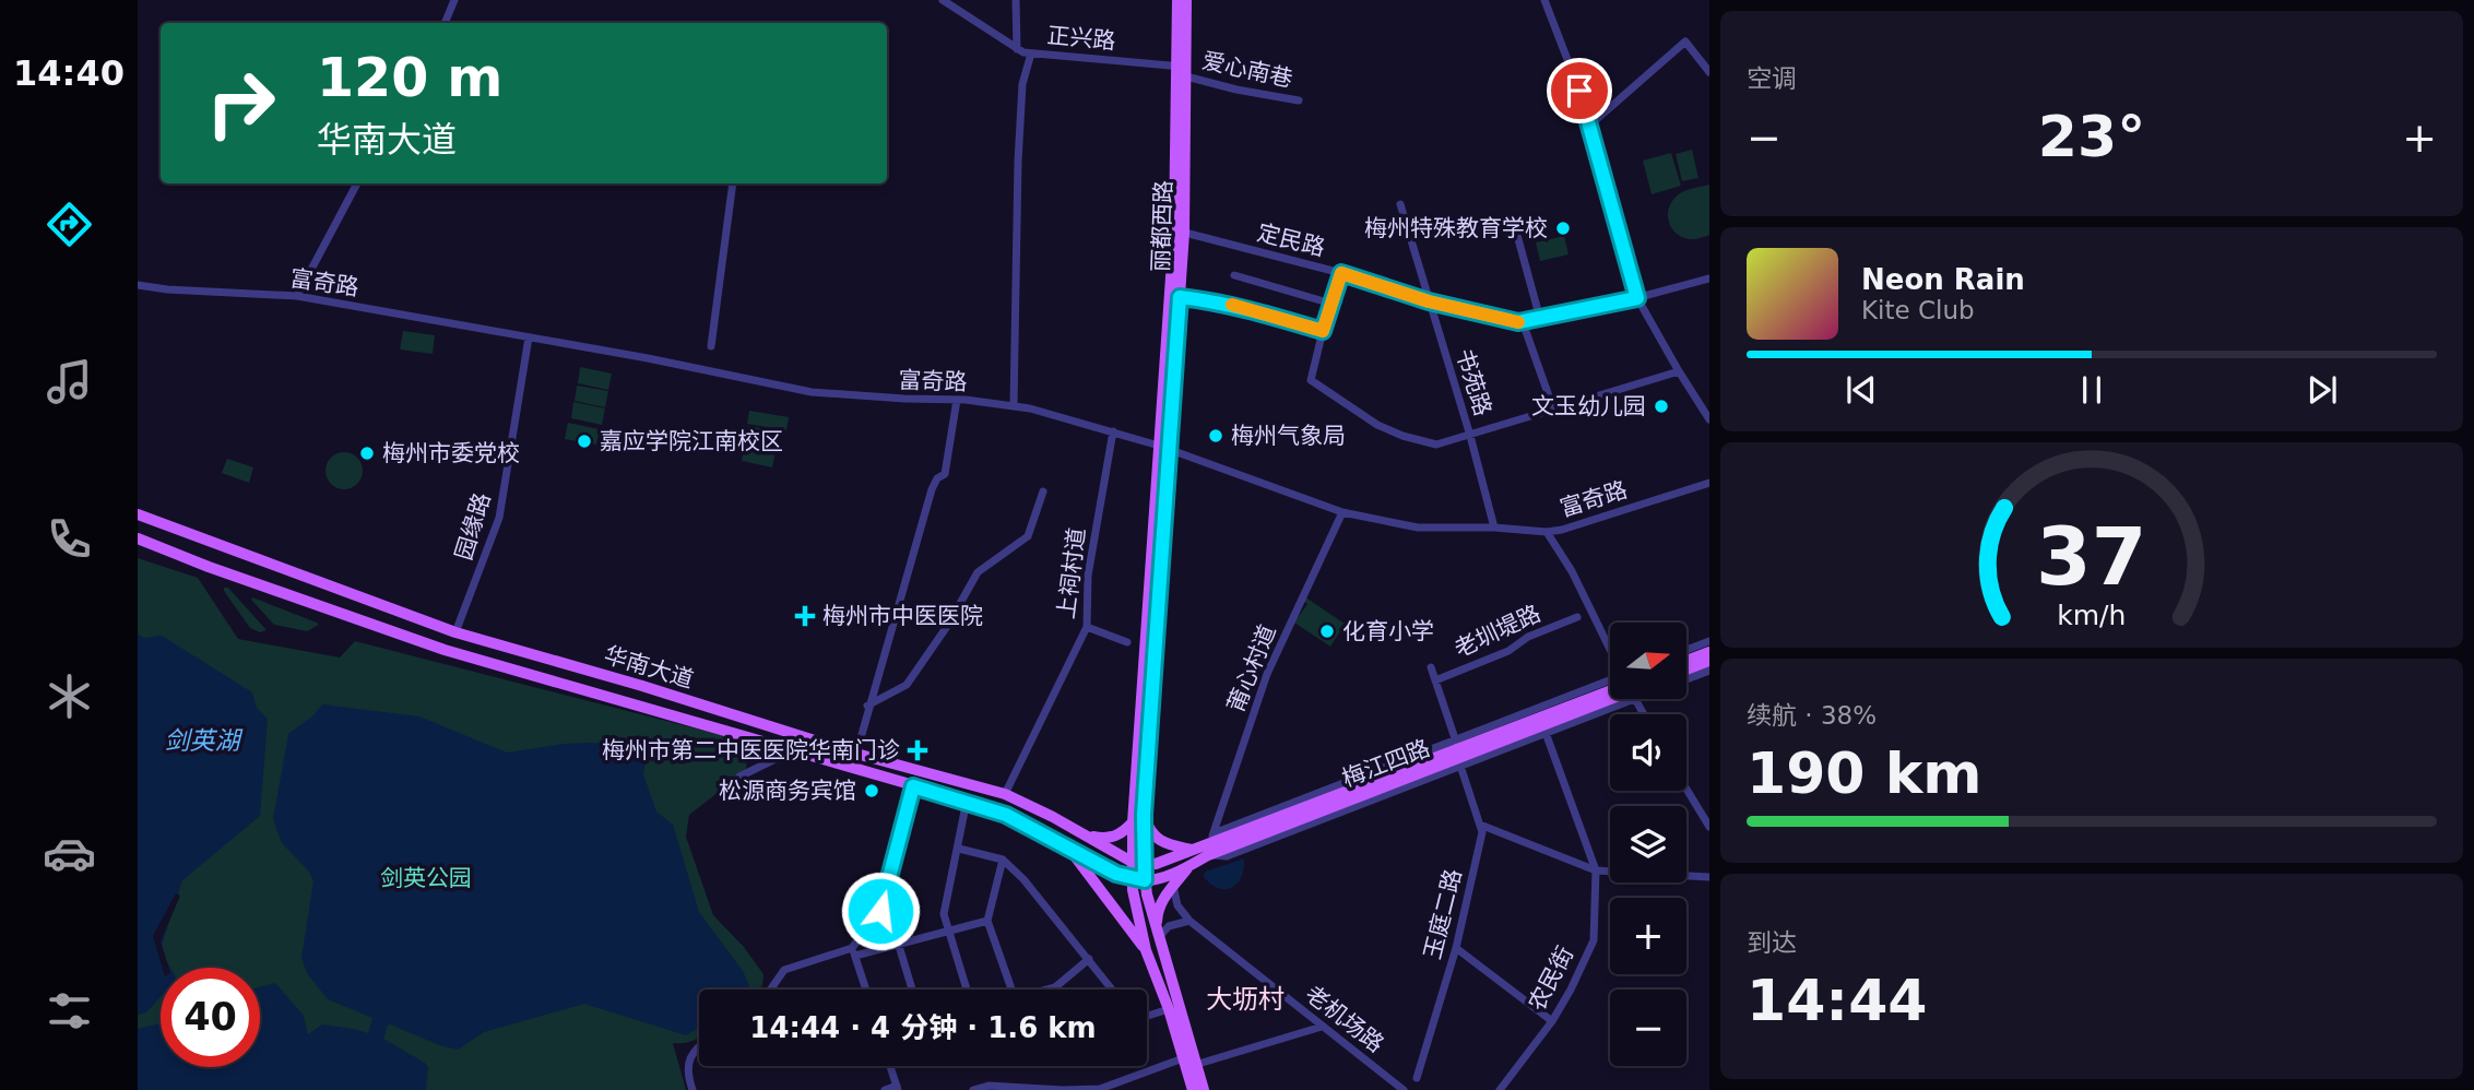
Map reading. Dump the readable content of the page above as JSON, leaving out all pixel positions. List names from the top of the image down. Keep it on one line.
{"streets":{"main road":["丽都西路","华南大道","梅江四路"],"street":["正兴路","爱心南巷","定民路","富奇路","书苑路","园缘路","上祠村道","老圳堤路","莆心村道","玉庭二路","农民街","老机场路"]},"crossings":[["正兴路","爱心南巷"],["正兴路","丽都西路"],["爱心南巷","丽都西路"],["丽都西路","定民路"],["丽都西路","富奇路"],["丽都西路","华南大道"],["丽都西路","梅江四路"],["定民路","书苑路"],["富奇路","书苑路"],["富奇路","园缘路"],["富奇路","上祠村道"],["富奇路","莆心村道"],["园缘路","华南大道"],["上祠村道","华南大道"],["老圳堤路","玉庭二路"],["华南大道","梅江四路"],["莆心村道","梅江四路"],["梅江四路","玉庭二路"]],"districts":["大坜村"],"water":["剑英湖"],"parks":["剑英公园"],"places":{"other":["梅州特殊教育学校","文玉幼儿园","梅州气象局","嘉应学院江南校区","梅州市委党校","化育小学","松源商务宾馆"],"health":["梅州市中医医院","梅州市第二中医医院华南门诊"]},"north":"right","page":{"tabs":"14:40","tile":["空调",["续航 · 38%","190 km"],["到达","14:44"]],"turn":["120 m","华南大道"],"heat":["−","23°","+"],"song":["Neon Rain","Kite Club"],"map_buttons":["+","−"],"limit":"40","trip":"14:44 · 4 分钟 · 1.6 km","gauge":["37","km/h"]}}
